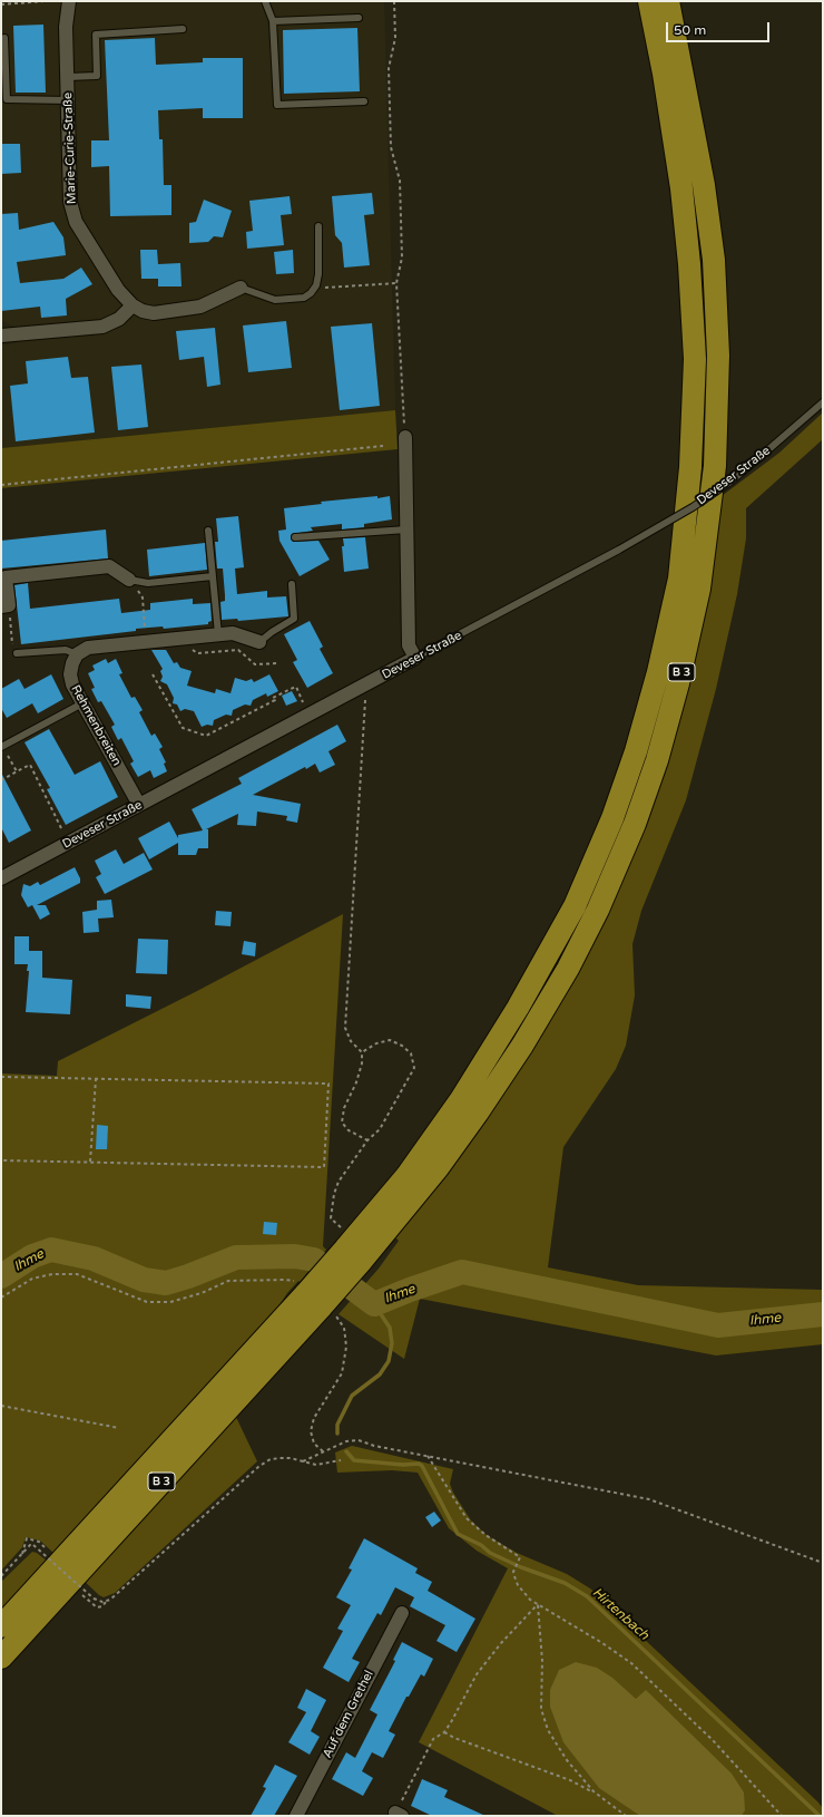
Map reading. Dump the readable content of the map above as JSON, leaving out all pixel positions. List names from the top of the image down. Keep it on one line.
{"streets":{"highway":["B 3"],"street":["Marie-Curie-Straße","Deveser Straße","Rehmenbreiten","Auf dem Grethel"]},"crossings":[["Deveser Straße","Rehmenbreiten"]],"water":["Ihme","Hirtenbach"],"scale_bar":"50 m"}
